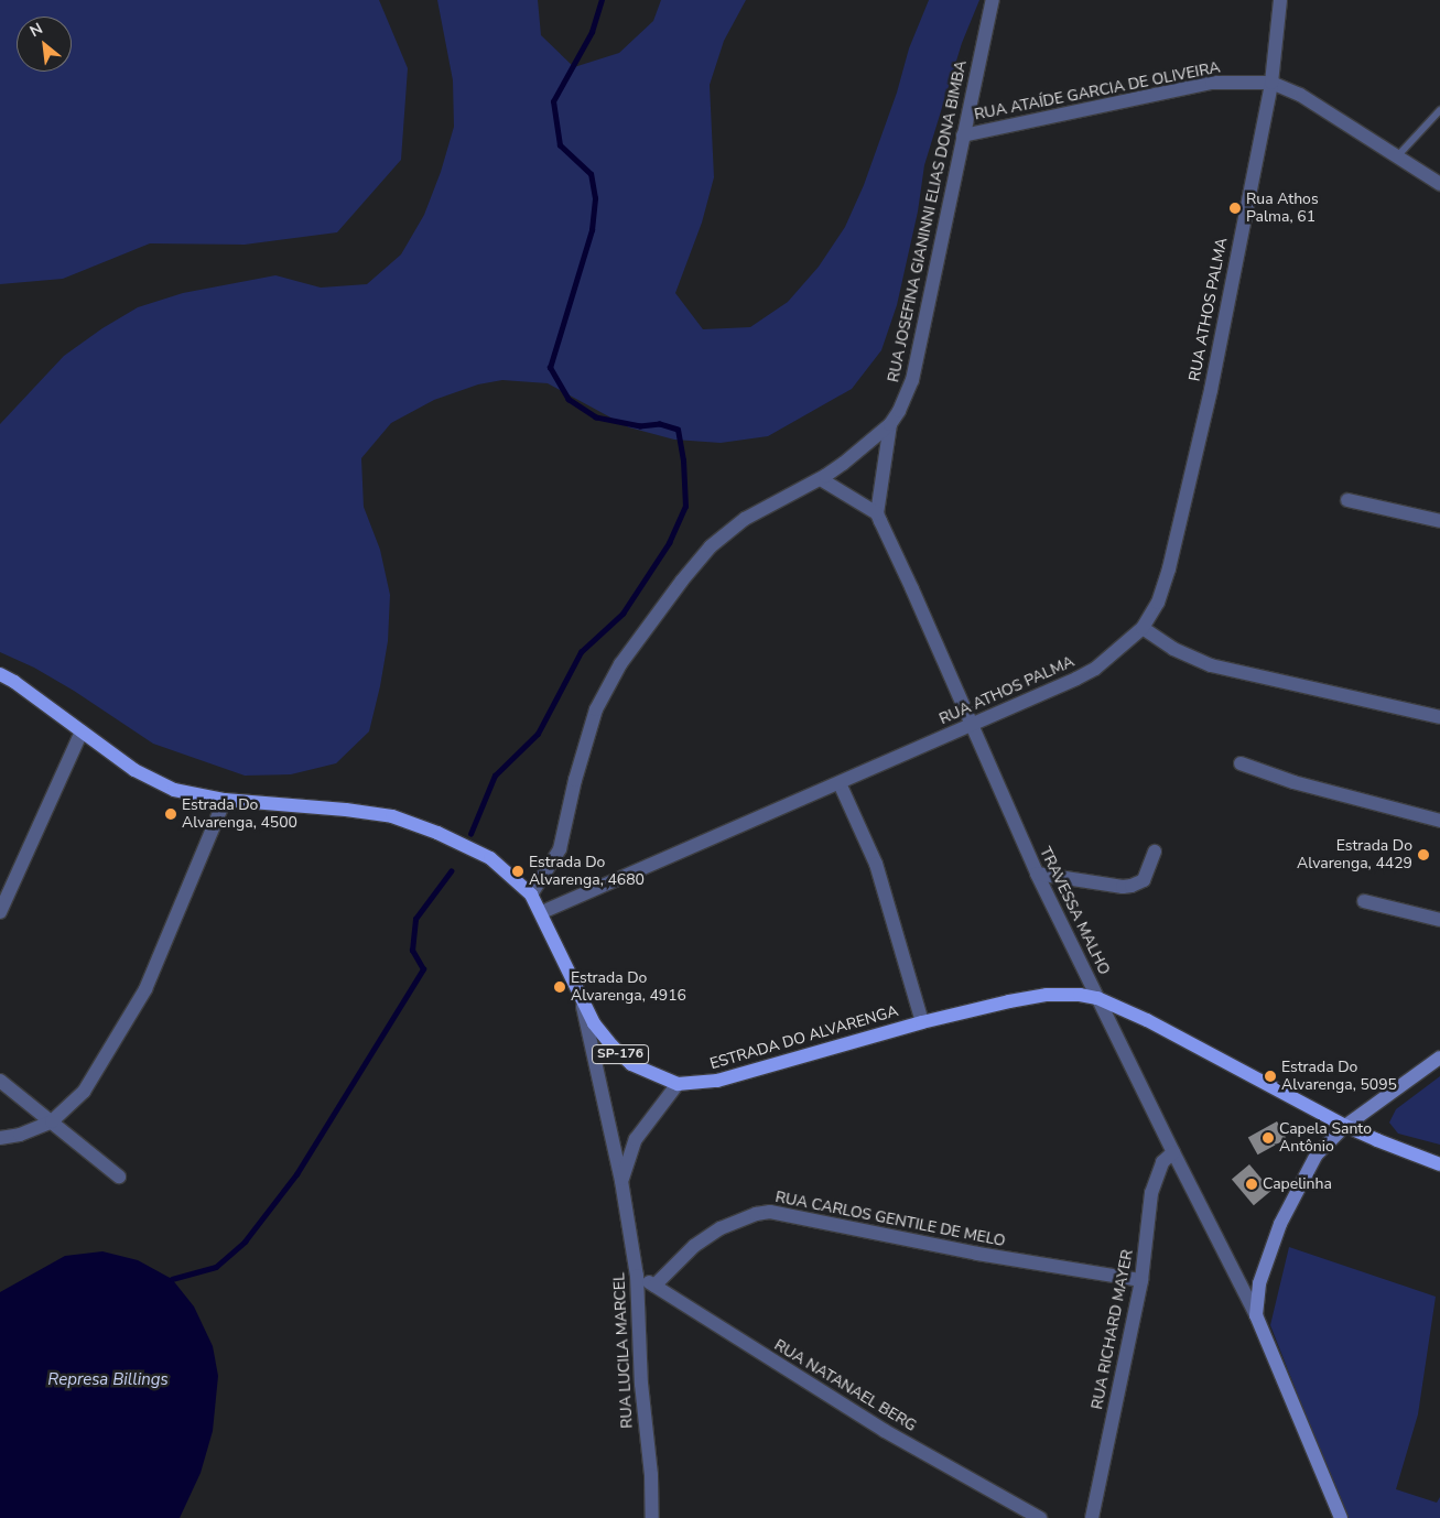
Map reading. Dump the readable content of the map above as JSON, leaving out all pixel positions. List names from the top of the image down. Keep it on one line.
{"streets":{"main road":["ESTRADA DO ALVARENGA","SP-176"],"street":["RUA ATAÍDE GARCIA DE OLIVEIRA","RUA JOSEFINA GIANINNI ELIAS DONA BIMBA","RUA ATHOS PALMA","TRAVESSA MALHO","RUA CARLOS GENTILE DE MELO","RUA RICHARD MAYER","RUA LUCILA MARCEL","RUA NATANAEL BERG"]},"crossings":[["RUA ATAÍDE GARCIA DE OLIVEIRA","RUA JOSEFINA GIANINNI ELIAS DONA BIMBA"],["RUA ATAÍDE GARCIA DE OLIVEIRA","RUA ATHOS PALMA"],["RUA JOSEFINA GIANINNI ELIAS DONA BIMBA","ESTRADA DO ALVARENGA"],["RUA ATHOS PALMA","TRAVESSA MALHO"],["RUA ATHOS PALMA","ESTRADA DO ALVARENGA"],["TRAVESSA MALHO","ESTRADA DO ALVARENGA"],["TRAVESSA MALHO","RUA RICHARD MAYER"],["ESTRADA DO ALVARENGA","RUA LUCILA MARCEL"],["RUA CARLOS GENTILE DE MELO","RUA RICHARD MAYER"],["RUA CARLOS GENTILE DE MELO","RUA NATANAEL BERG"],["RUA LUCILA MARCEL","RUA NATANAEL BERG"]],"water":["Represa Billings"],"places":["Rua Athos Palma, 61","Estrada Do Alvarenga, 4500","Estrada Do Alvarenga, 4429","Estrada Do Alvarenga, 4680","Estrada Do Alvarenga, 4916","Estrada Do Alvarenga, 5095","Capela Santo Antônio","Capelinha"],"north":"top left"}
